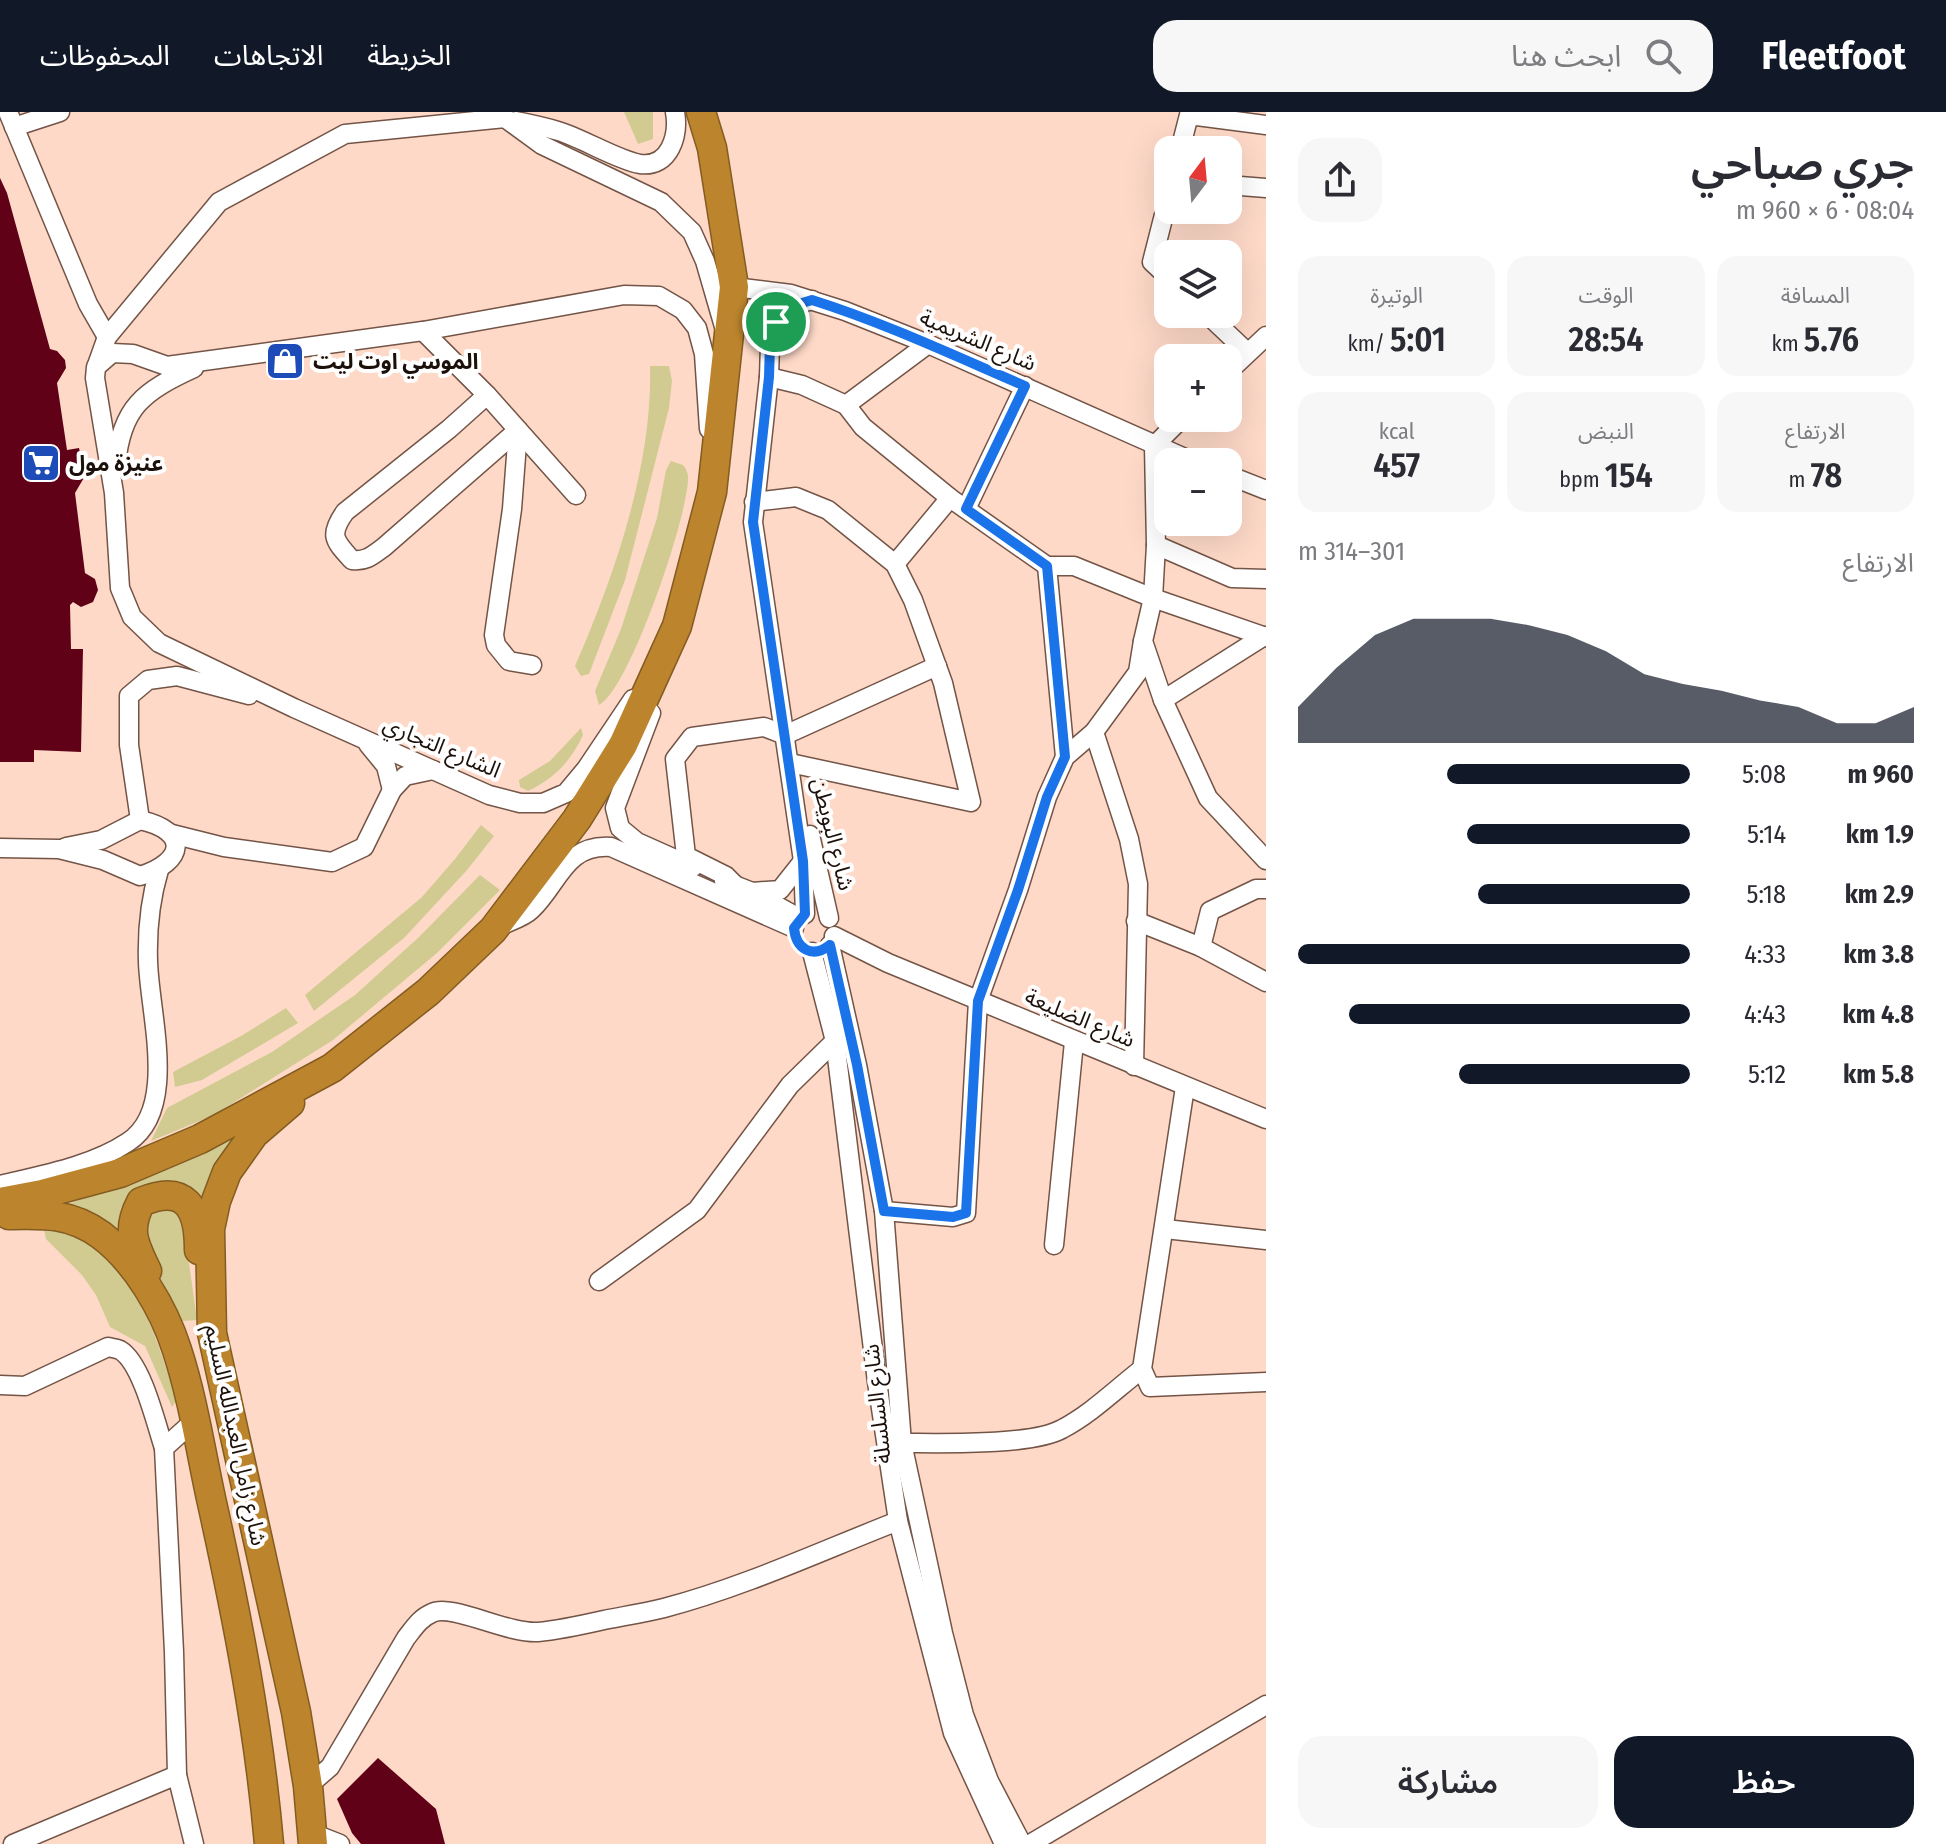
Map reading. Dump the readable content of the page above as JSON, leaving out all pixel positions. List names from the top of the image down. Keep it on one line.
{"streets":{"highway":["شارع زامل العبدالله السليم"],"street":["شارع الشريمية","الشارع التجاري","شارع البويطن","شارع الضليعة","شارع السلسلة"]},"crossings":[["شارع البويطن","شارع الضليعة"],["شارع البويطن","شارع السلسلة"],["شارع الضليعة","شارع السلسلة"]],"places":{"shop":["الموسي اوت ليت"],"supermarket":["عنيزة مول"]},"north":"top","page":{"header":"Fleetfoot","search":"ابحث هنا","nav":["الخريطة","الاتجاهات","المحفوظات"],"heading":["جري صباحي","08:04 · 6 × 960 m"],"map_buttons":["+","−"],"stats":[["المسافة","5.76 km"],["الوقت","28:54"],["الوتيرة","5:01 /km"],["الارتفاع","78 m"],["النبض","154 bpm"],["kcal","457"]],"chart":["الارتفاع","301–314 m"],"list":[{"name":"960 m","note":"5:08"},{"name":"1.9 km","note":"5:14"},{"name":"2.9 km","note":"5:18"},{"name":"3.8 km","note":"4:33"},{"name":"4.8 km","note":"4:43"},{"name":"5.8 km","note":"5:12"}],"buttons":["حفظ","مشاركة"]}}
